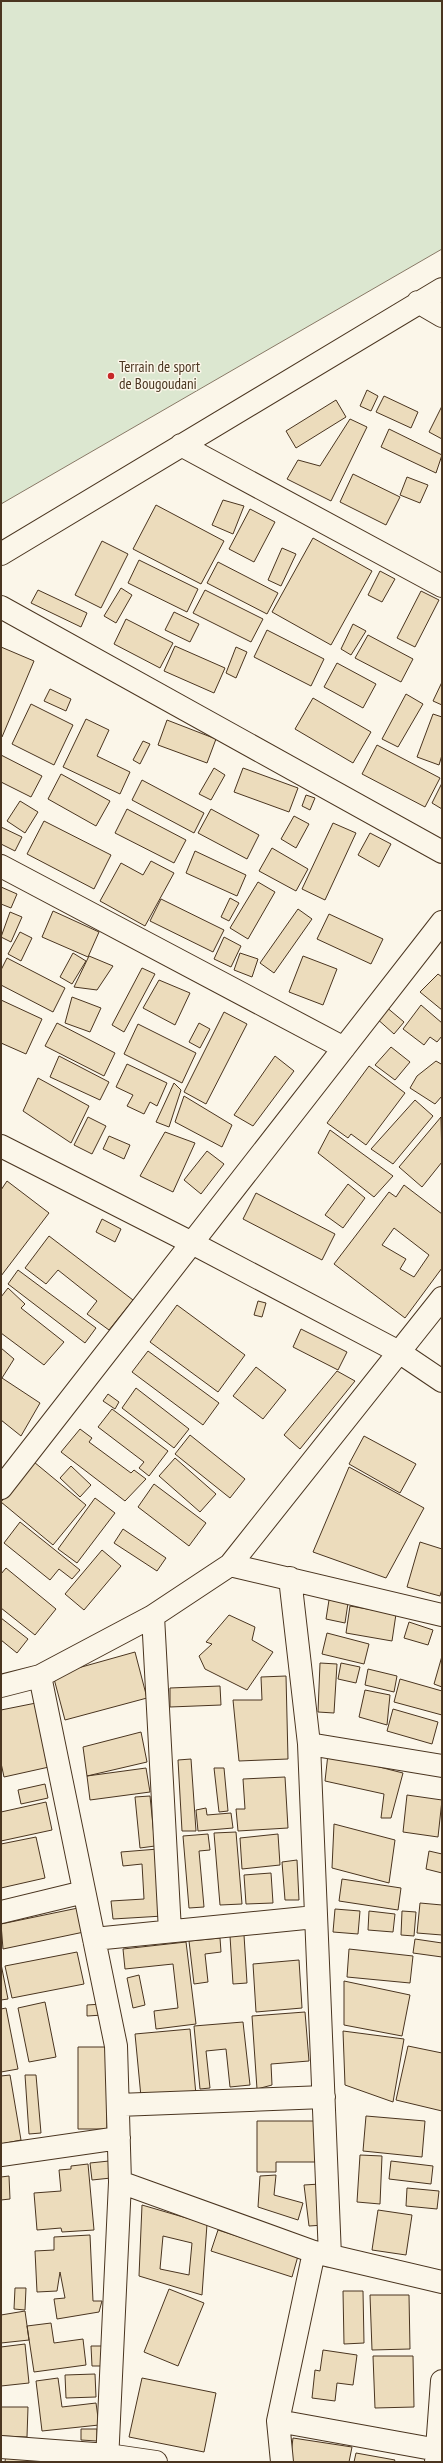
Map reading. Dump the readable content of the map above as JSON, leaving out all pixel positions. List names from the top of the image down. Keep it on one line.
{"places":["Terrain de sport de Bougoudani"]}
